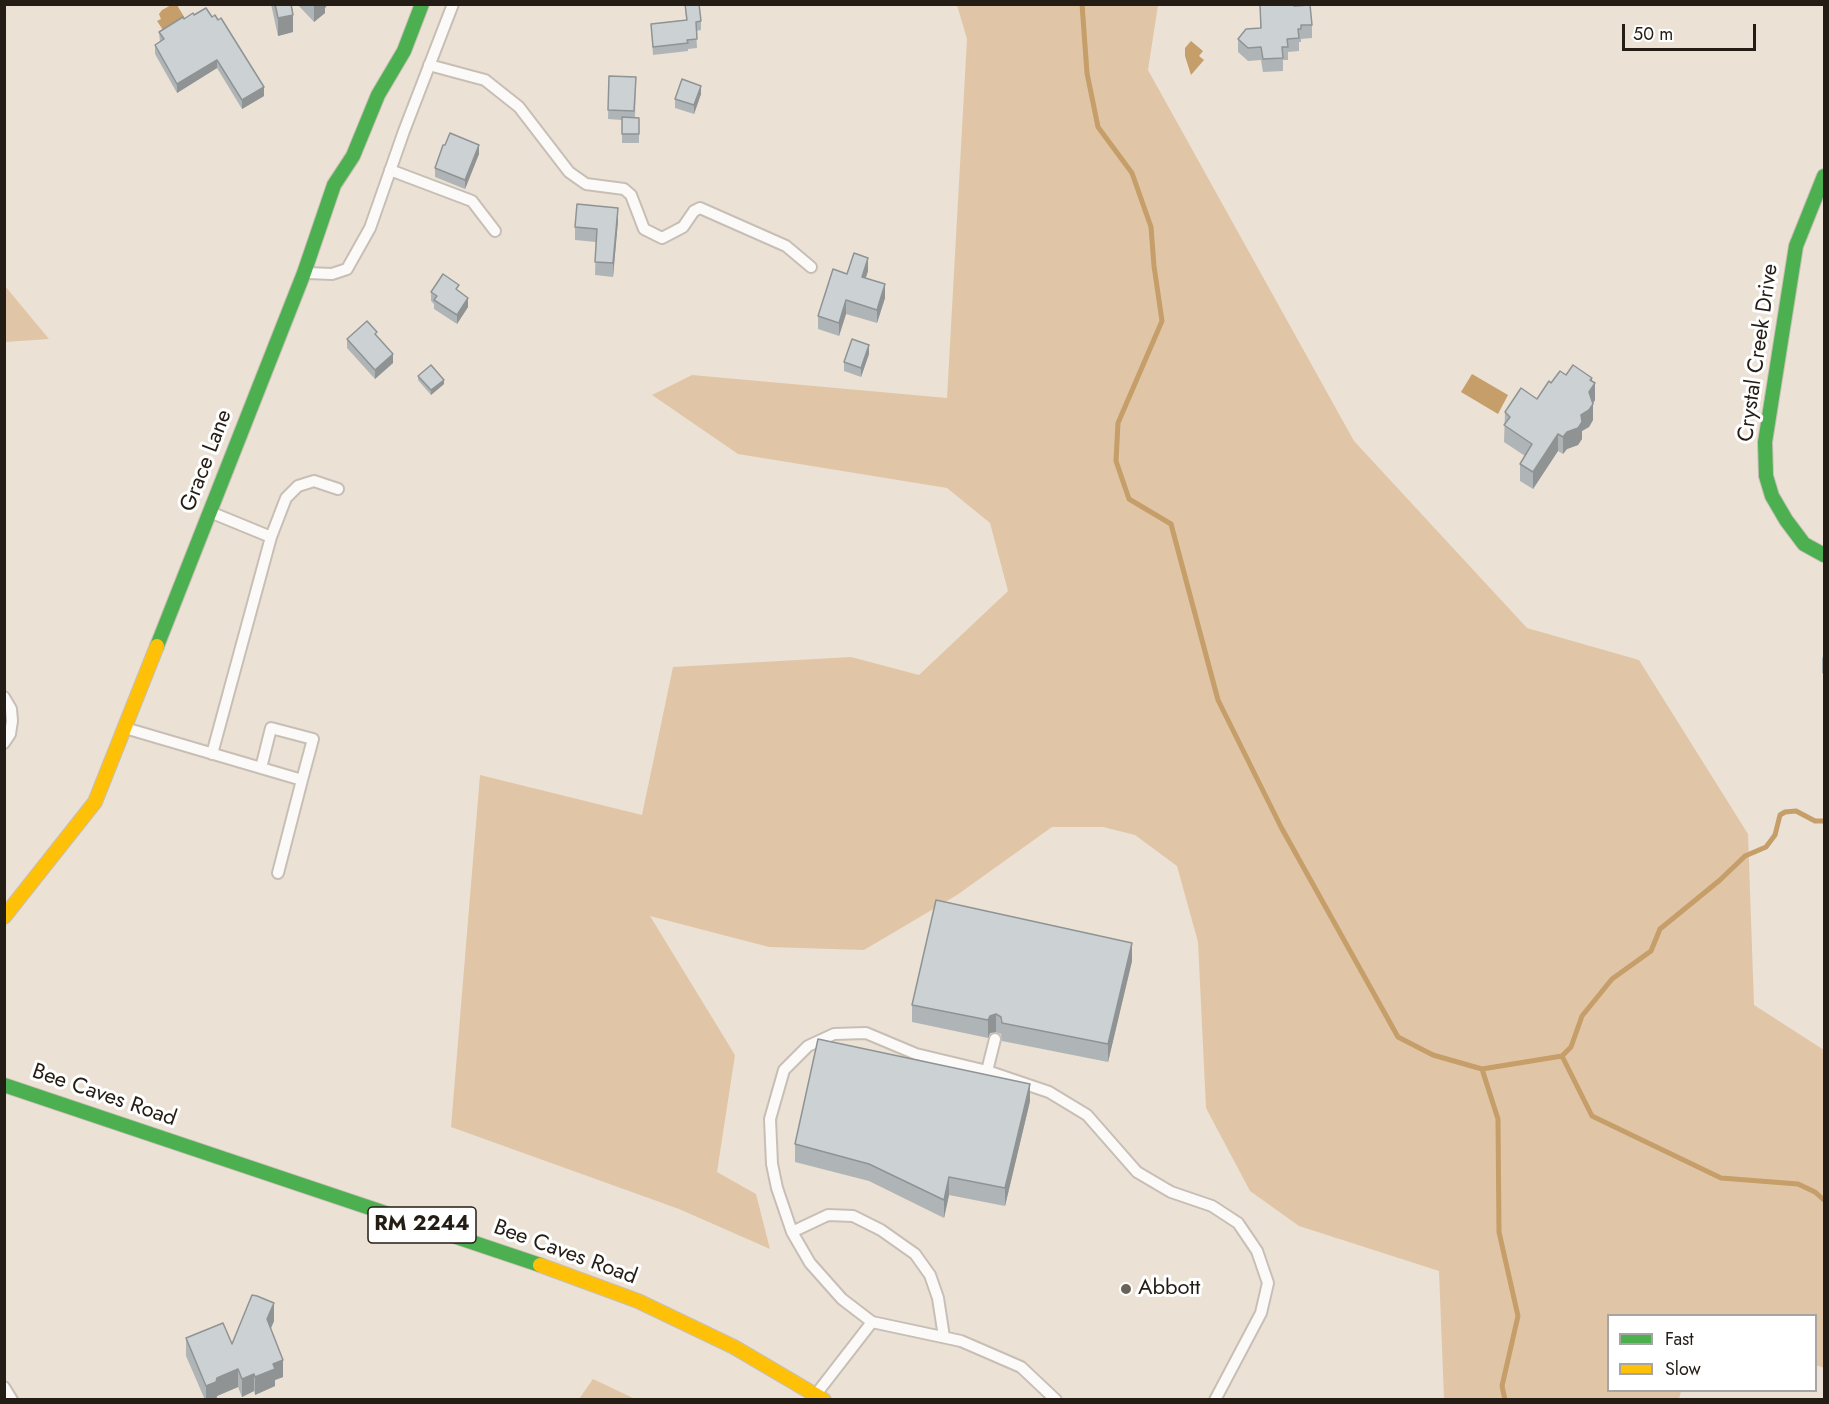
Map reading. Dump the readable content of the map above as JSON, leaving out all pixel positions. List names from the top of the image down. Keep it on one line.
{"streets":{"street":["Crystal Creek Drive","Grace Lane","Bee Caves Road","RM 2244"]},"places":["Abbott"],"legend":["Fast","Slow"],"scale_bar":"50 m"}
